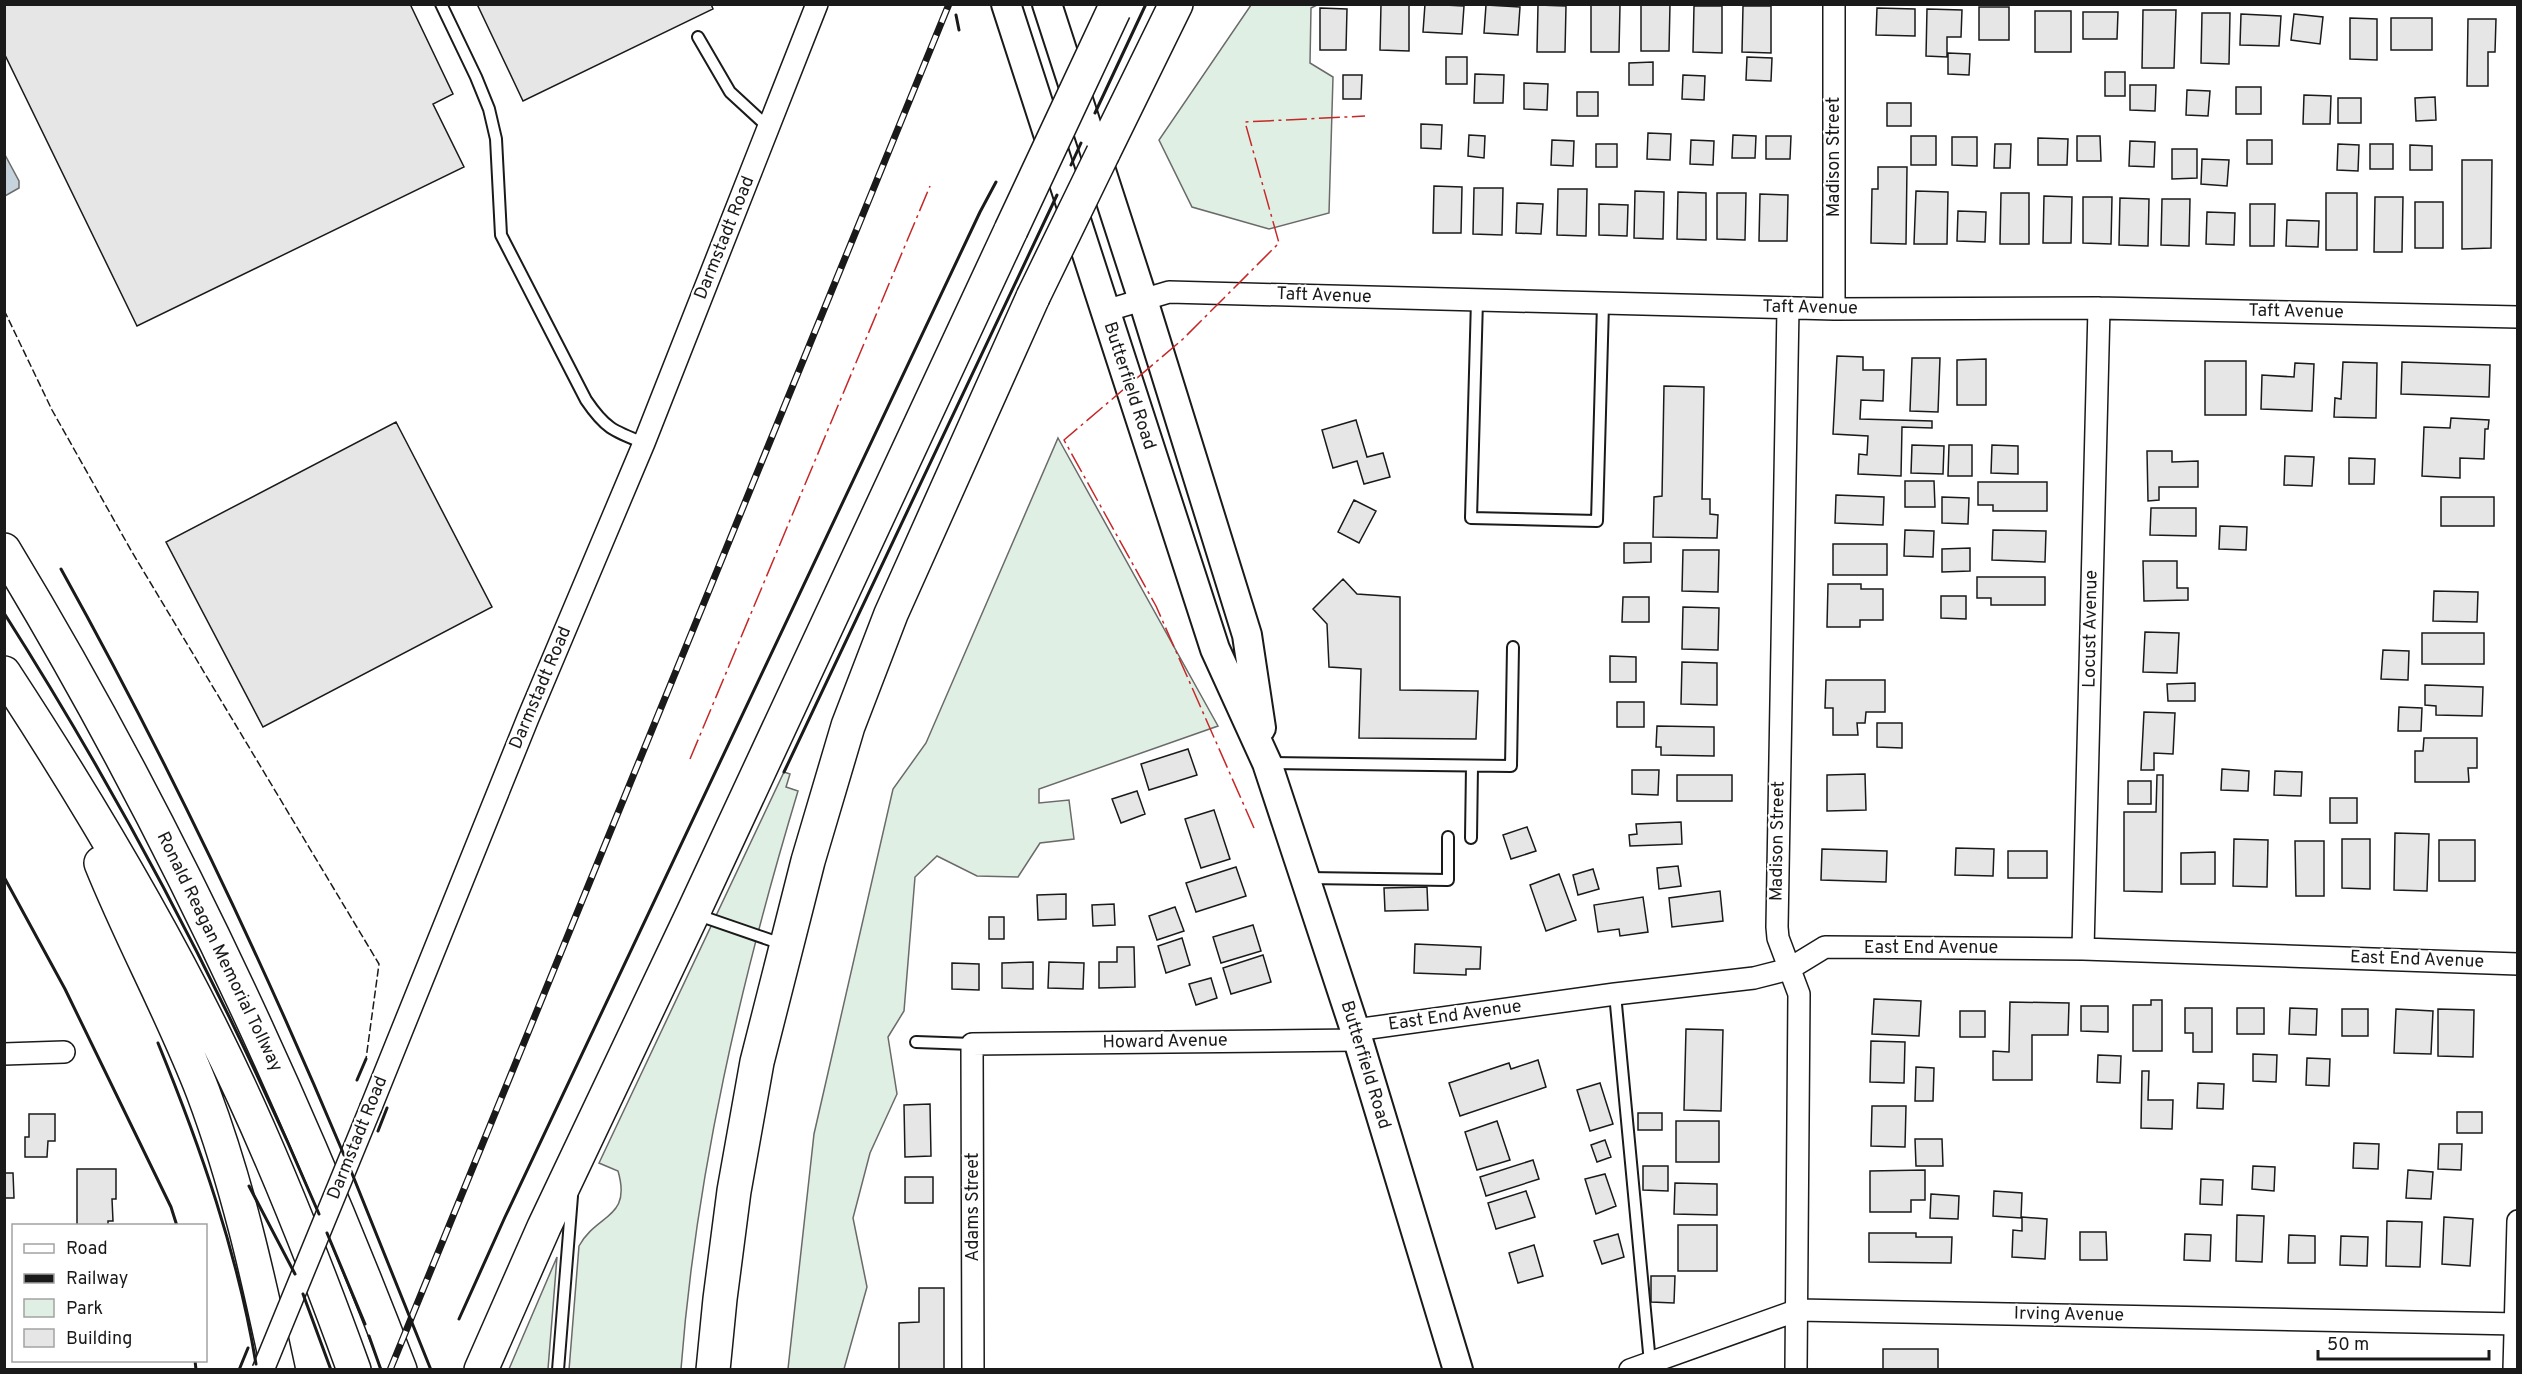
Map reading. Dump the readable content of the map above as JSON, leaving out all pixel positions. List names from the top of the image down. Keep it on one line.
{"streets":{"highway":["Ronald Reagan Memorial Tollway"],"main road":["Butterfield Road"],"street":["Madison Street","Darmstadt Road","Taft Avenue","Locust Avenue","East End Avenue","Howard Avenue","Adams Street","Irving Avenue"]},"crossings":[["Madison Street","Taft Avenue"],["Madison Street","East End Avenue"],["Madison Street","Irving Avenue"],["Taft Avenue","Butterfield Road"],["Taft Avenue","Locust Avenue"],["Butterfield Road","East End Avenue"],["Butterfield Road","Howard Avenue"],["Locust Avenue","East End Avenue"],["East End Avenue","Howard Avenue"],["Howard Avenue","Adams Street"]],"legend":["Road","Railway","Park","Building"],"scale_bar":"50 m"}
